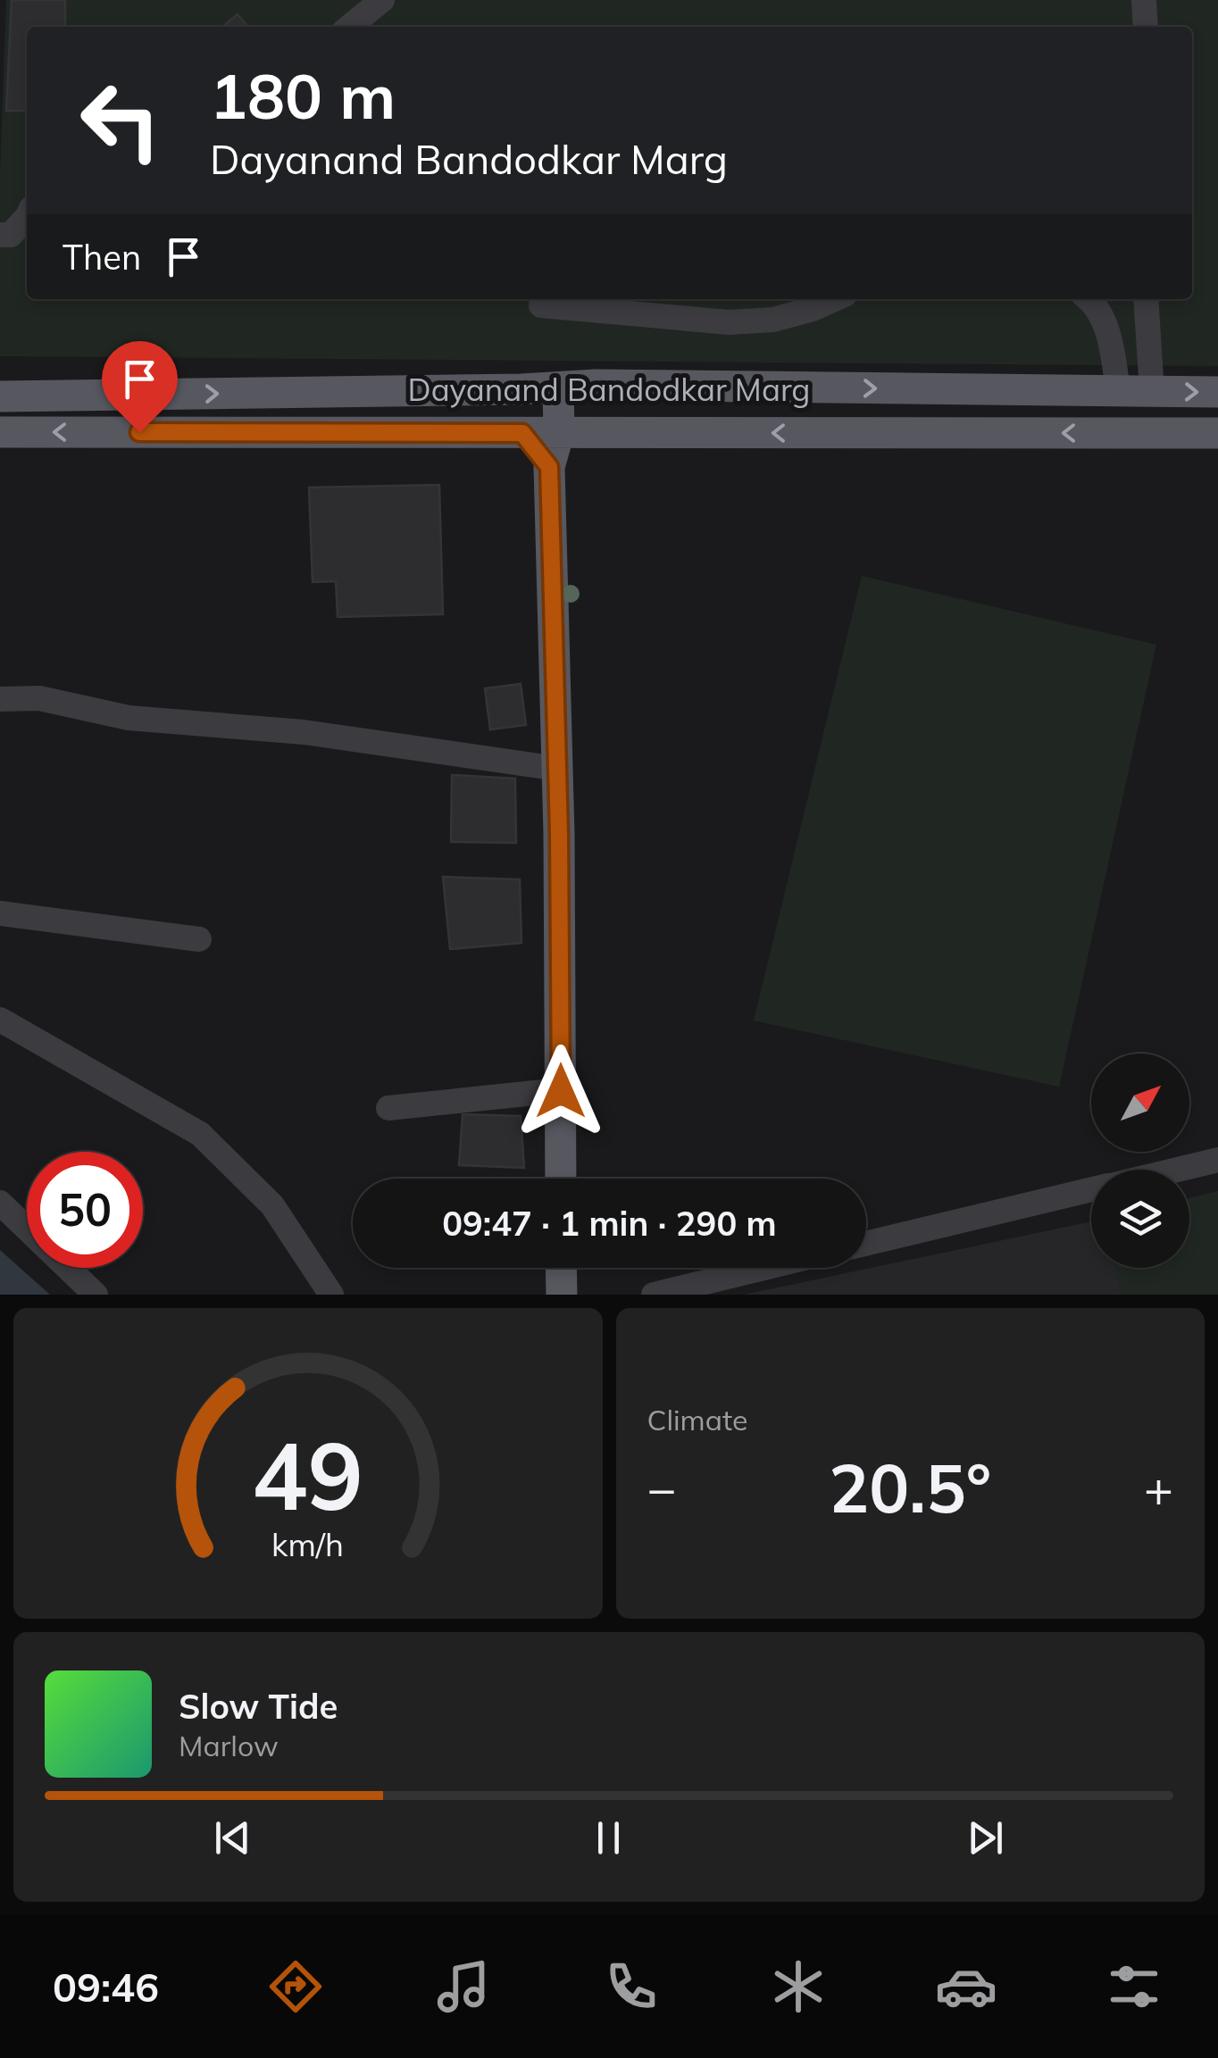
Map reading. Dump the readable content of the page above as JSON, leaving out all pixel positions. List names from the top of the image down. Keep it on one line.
{"streets":{"main road":["Dayanand Bandodkar Marg"]},"north":"top right","page":{"turn":["180 m","Dayanand Bandodkar Marg"],"then":"Then","limit":"50","trip":"09:47 · 1 min · 290 m","tile":"Climate","heat":["−","20.5°","+"],"song":["Slow Tide","Marlow"],"tabs":"09:46","gauge":["49","km/h"]}}
